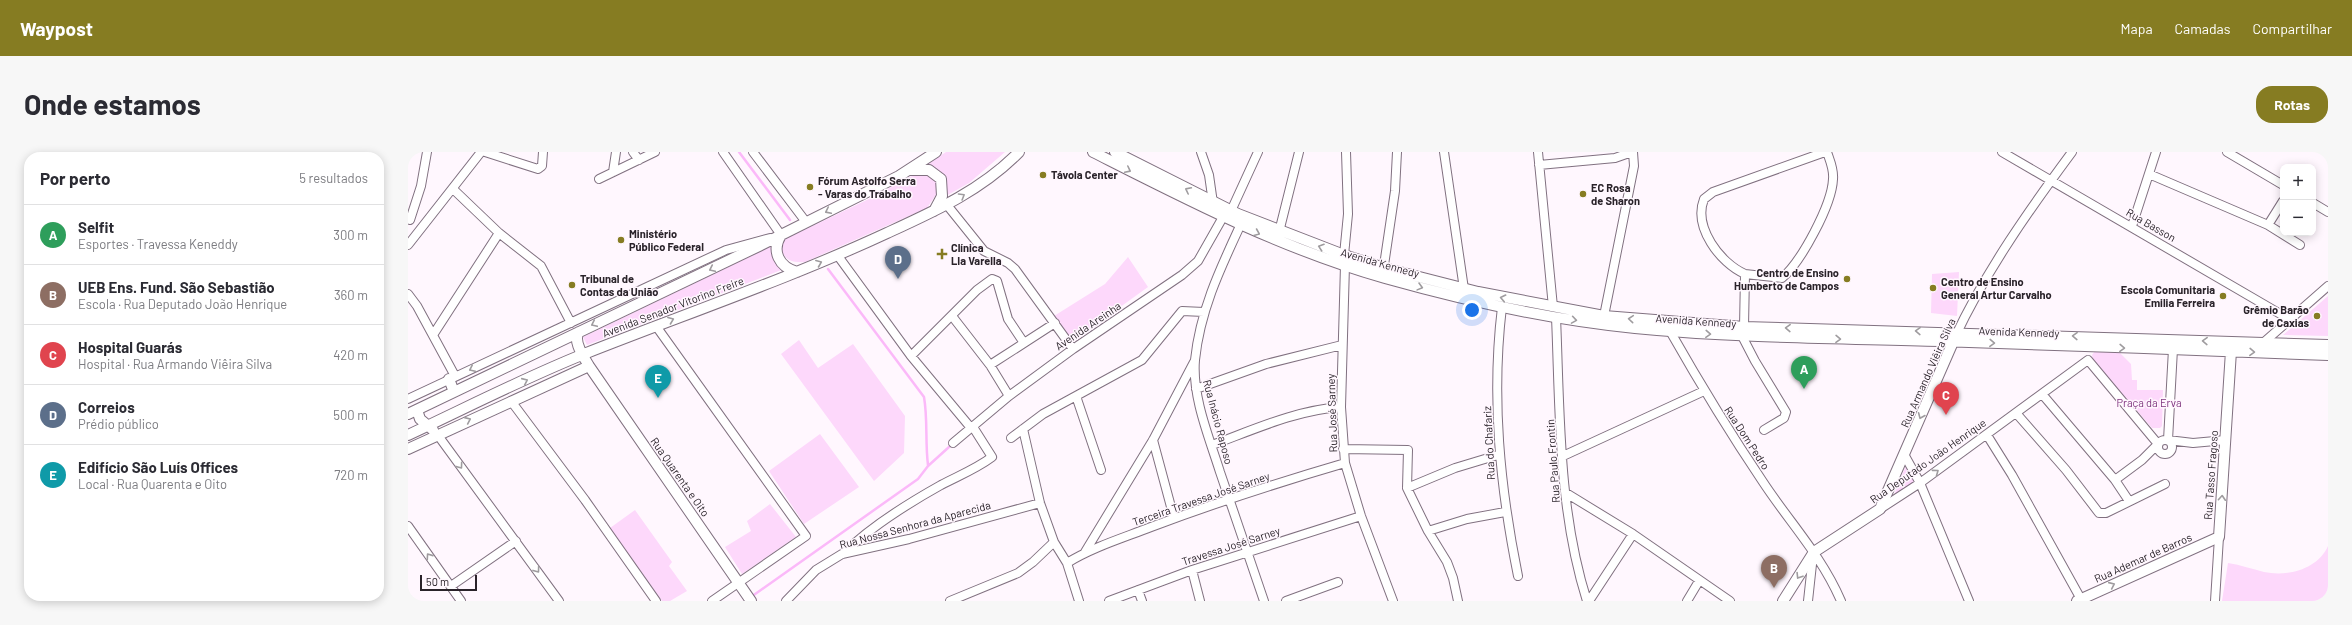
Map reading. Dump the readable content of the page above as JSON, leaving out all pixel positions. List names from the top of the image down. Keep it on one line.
{"streets":{"main road":["Avenida Kennedy","Avenida Senador Vitorino Freire","Rua Armando Viêira Silva","Rua Deputado João Henrique","Rua Tasso Fragoso","Rua Quarenta e Oito","Rua Ademar de Barros"],"street":["Rua Basson","Avenida Areinha","Rua José Sarney","Rua Inácio Raposo","Rua Dom Pedro","Rua do Chafariz","Rua Paulo Frontin","Terceira Travessa José Sarney","Rua Nossa Senhora da Aparecida","Travessa José Sarney"]},"crossings":[["Rua Basson","Rua Armando Viêira Silva"],["Avenida Kennedy","Avenida Areinha"],["Avenida Kennedy","Rua Armando Viêira Silva"],["Avenida Kennedy","Rua José Sarney"],["Avenida Kennedy","Rua Inácio Raposo"],["Avenida Kennedy","Rua Dom Pedro"],["Avenida Kennedy","Rua do Chafariz"],["Avenida Kennedy","Rua Paulo Frontin"],["Avenida Kennedy","Rua Tasso Fragoso"],["Avenida Senador Vitorino Freire","Rua Quarenta e Oito"],["Rua Armando Viêira Silva","Rua Deputado João Henrique"],["Rua José Sarney","Terceira Travessa José Sarney"],["Rua José Sarney","Travessa José Sarney"],["Rua Inácio Raposo","Terceira Travessa José Sarney"],["Rua Inácio Raposo","Travessa José Sarney"],["Rua Dom Pedro","Rua Deputado João Henrique"],["Rua Tasso Fragoso","Rua Ademar de Barros"]],"one_way":["Rua Tasso Fragoso","Rua Ademar de Barros"],"parks":["Praça da Erva"],"places":{"other":["Távola Center","Fórum Astolfo Serra - Varas do Trabalho","EC Rosa de Sharon","Ministério Público Federal","Centro de Ensino Humberto de Campos","Tribunal de Contas da União","Centro de Ensino General Artur Carvalho","Escola Comunitaria Emilia Ferreira","Grêmio Barão de Caxias"],"health":["Clínica LIa Varella"]},"scale_bar":"50 m","page":{"header":"Waypost","nav":["Mapa","Camadas","Compartilhar"],"buttons":"Rotas","title":"Onde estamos","heading":["Por perto","5 resultados"],"map_buttons":["+","−"],"list":[{"mark":"A","name":"Selfit","note":"Esportes · Travessa Keneddy","value":"300 m"},{"mark":"B","name":"UEB Ens. Fund. São Sebastião","note":"Escola · Rua Deputado João Henrique","value":"360 m"},{"mark":"C","name":"Hospital Guarás","note":"Hospital · Rua Armando Viêira Silva","value":"420 m"},{"mark":"D","name":"Correios","note":"Prédio público","value":"500 m"},{"mark":"E","name":"Edifício São Luís Offices","note":"Local · Rua Quarenta e Oito","value":"720 m"}],"pins":["D","A","E","C","B"],"scale":"50 m"}}
